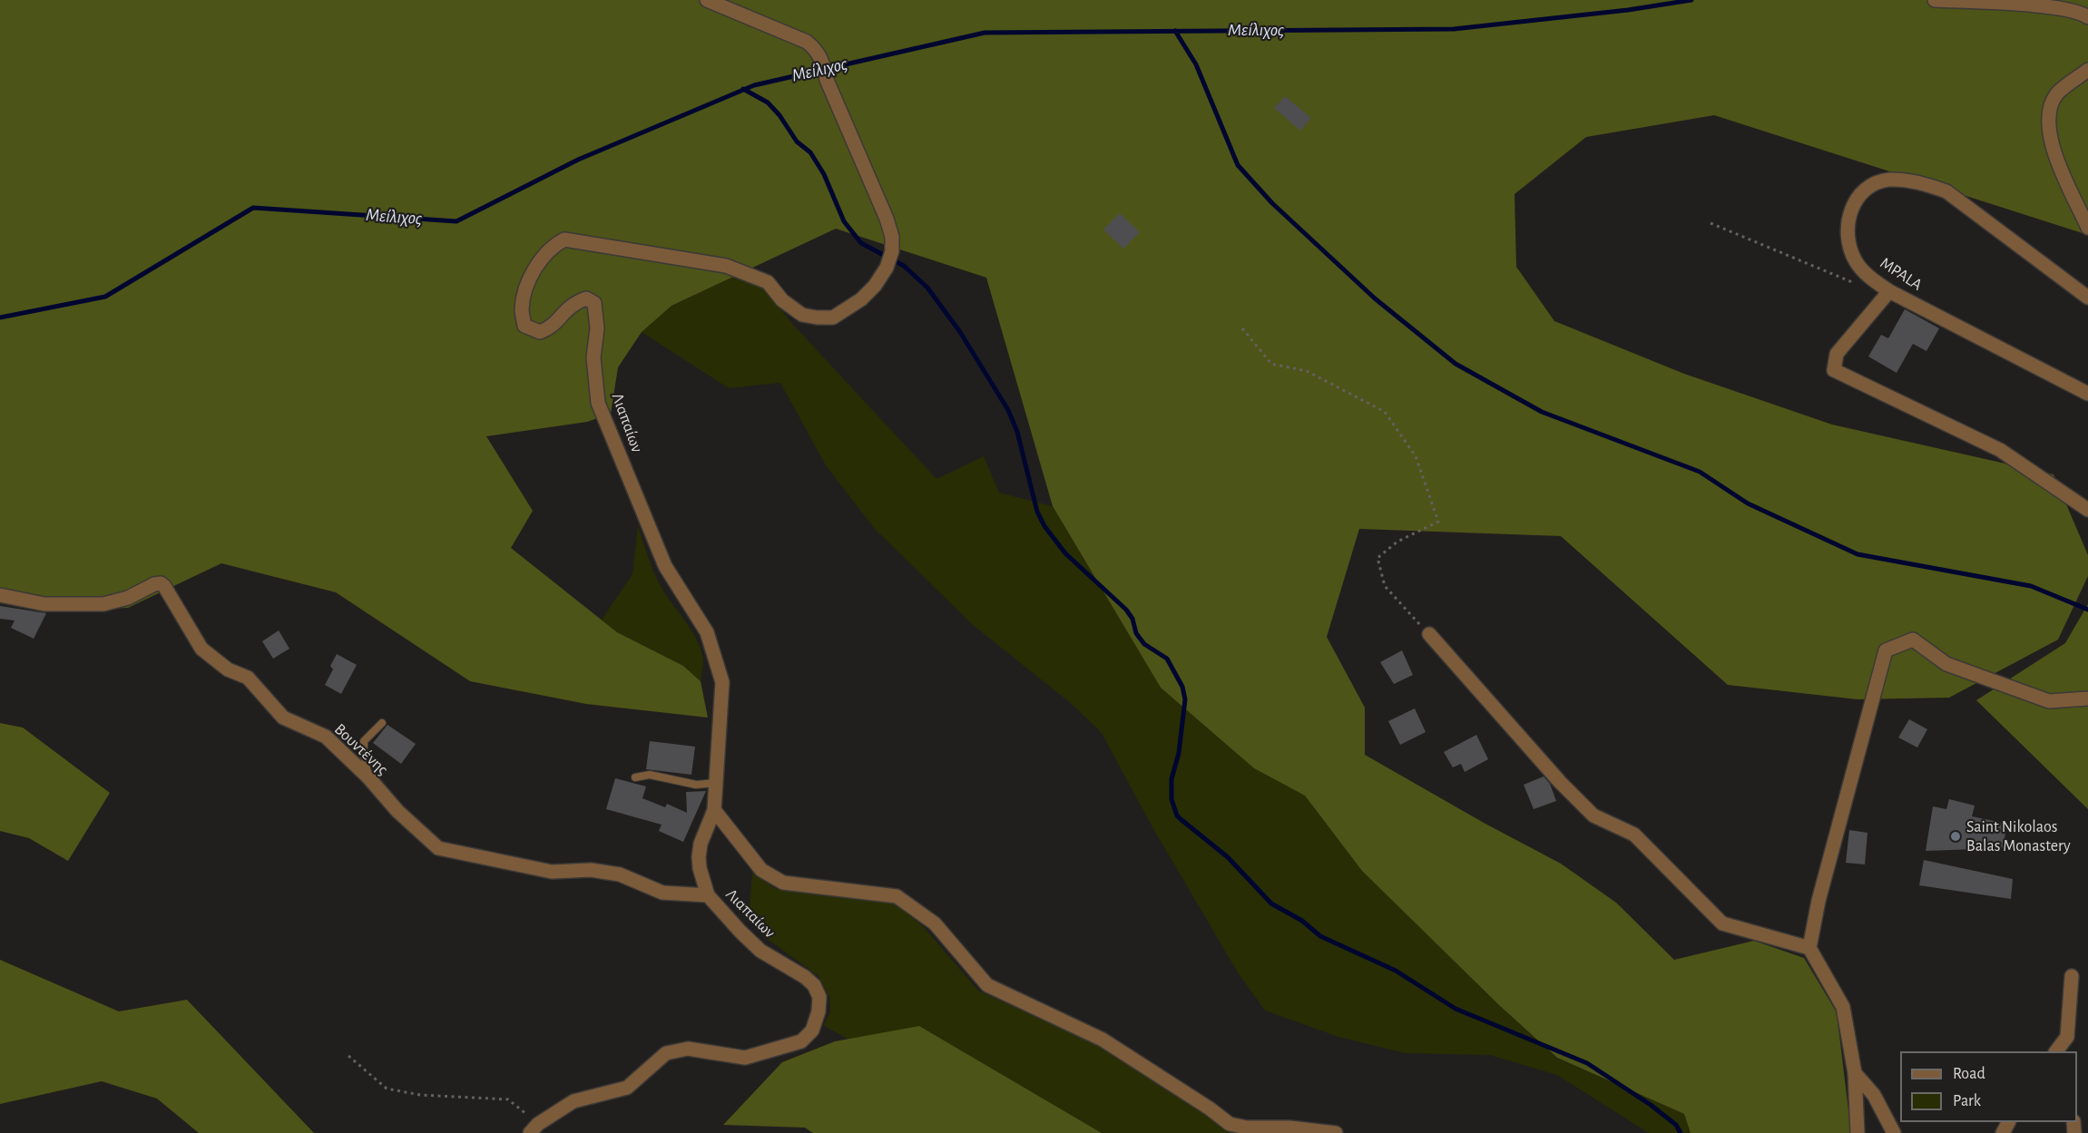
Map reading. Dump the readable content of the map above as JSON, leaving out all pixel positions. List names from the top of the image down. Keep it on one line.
{"streets":{"street":["MPALA","Λιαπαίων","Βουντένης"]},"crossings":[["Λιαπαίων","Βουντένης"]],"water":["Μείλιχος"],"places":["Saint Nikolaos Balas Monastery"],"legend":["Road","Park"]}
